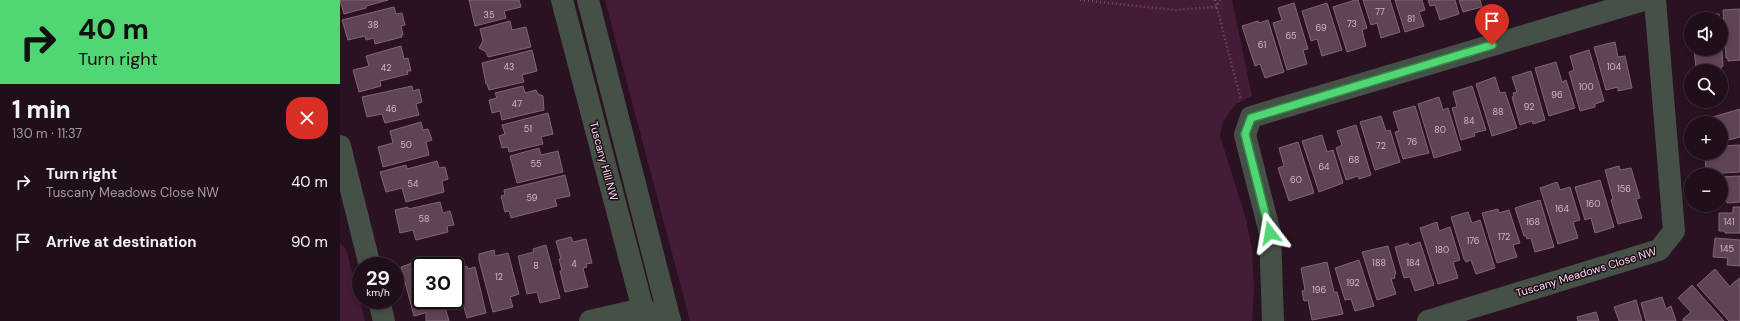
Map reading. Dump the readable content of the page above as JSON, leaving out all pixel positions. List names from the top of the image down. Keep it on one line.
{"streets":{"street":["Tuscany Hill NW","Tuscany Meadows Close NW"]},"house_numbers":["77","35","81","73","38","69","65","61","43","104","42","100","96","47","92","46","88","84","51","80","76","50","72","68","55","64","60","54","156","59","160","164","58","168","141","172","176","145","180","188","184","4","8","12","192","196"],"page":{"turn":["40 m","Turn right"],"map_buttons":["+","−"],"heading":["1 min","130 m · 11:37"],"list":[{"name":"Turn right","note":"Tuscany Meadows Close NW","value":"40 m"},{"name":"Arrive at destination","value":"90 m"}],"speed":"29 km/h","limit":"30"}}
